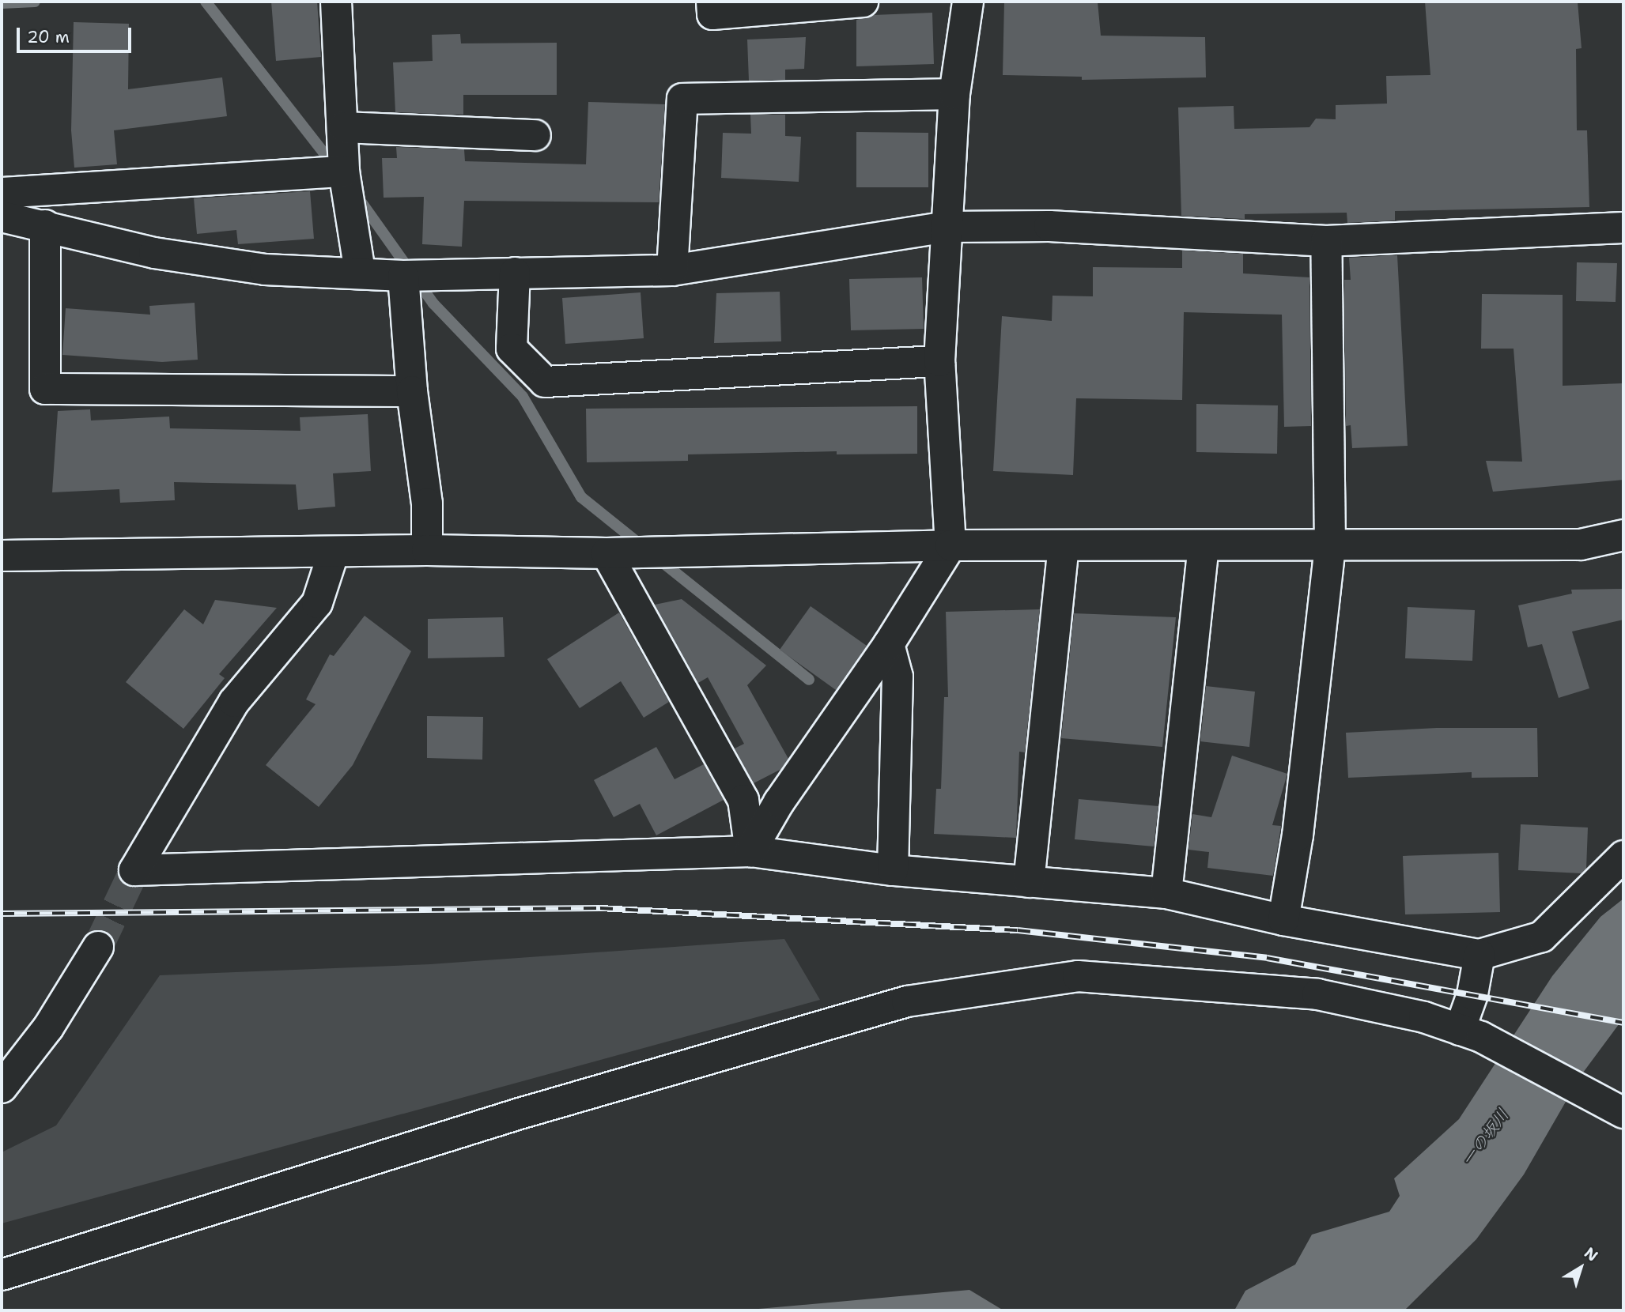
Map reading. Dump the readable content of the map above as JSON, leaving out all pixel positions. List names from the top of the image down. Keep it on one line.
{"water":["一の坂川"],"scale_bar":"20 m","north":"top right"}
